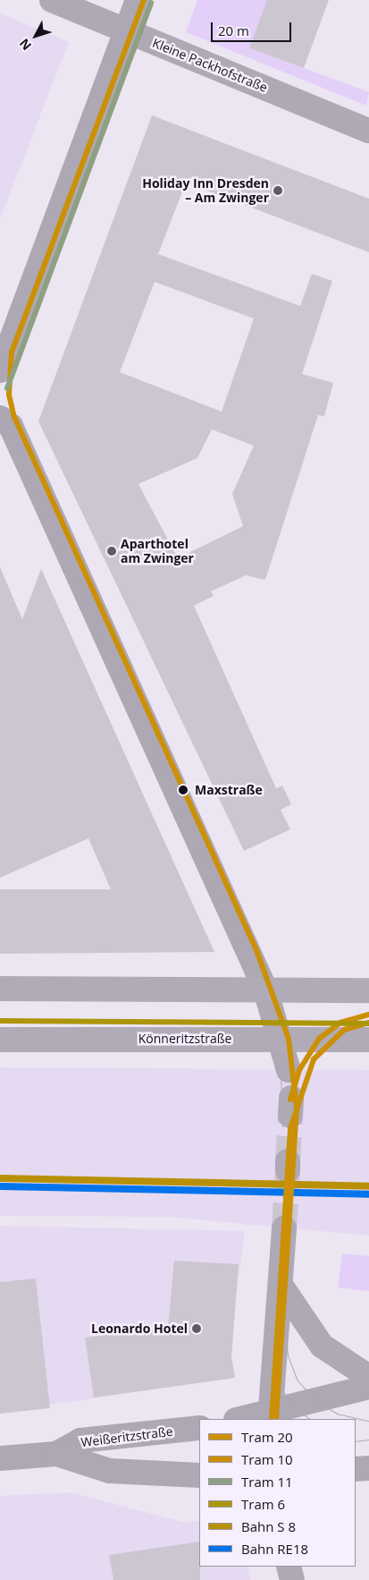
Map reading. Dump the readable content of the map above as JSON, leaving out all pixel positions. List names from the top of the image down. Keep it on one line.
{"streets":{"main road":["Könneritzstraße"],"street":["Kleine Packhofstraße","Weißeritzstraße"]},"places":["Holiday Inn Dresden – Am Zwinger","Aparthotel am Zwinger","Maxstraße","Leonardo Hotel"],"lines":["tram line 20","tram line 11","tram line 6","tram line 10","rail line RE18"],"legend":["Tram 20","Tram 10","Tram 11","Tram 6","Bahn S 8","Bahn RE18"],"scale_bar":"20 m","north":"bottom left"}
